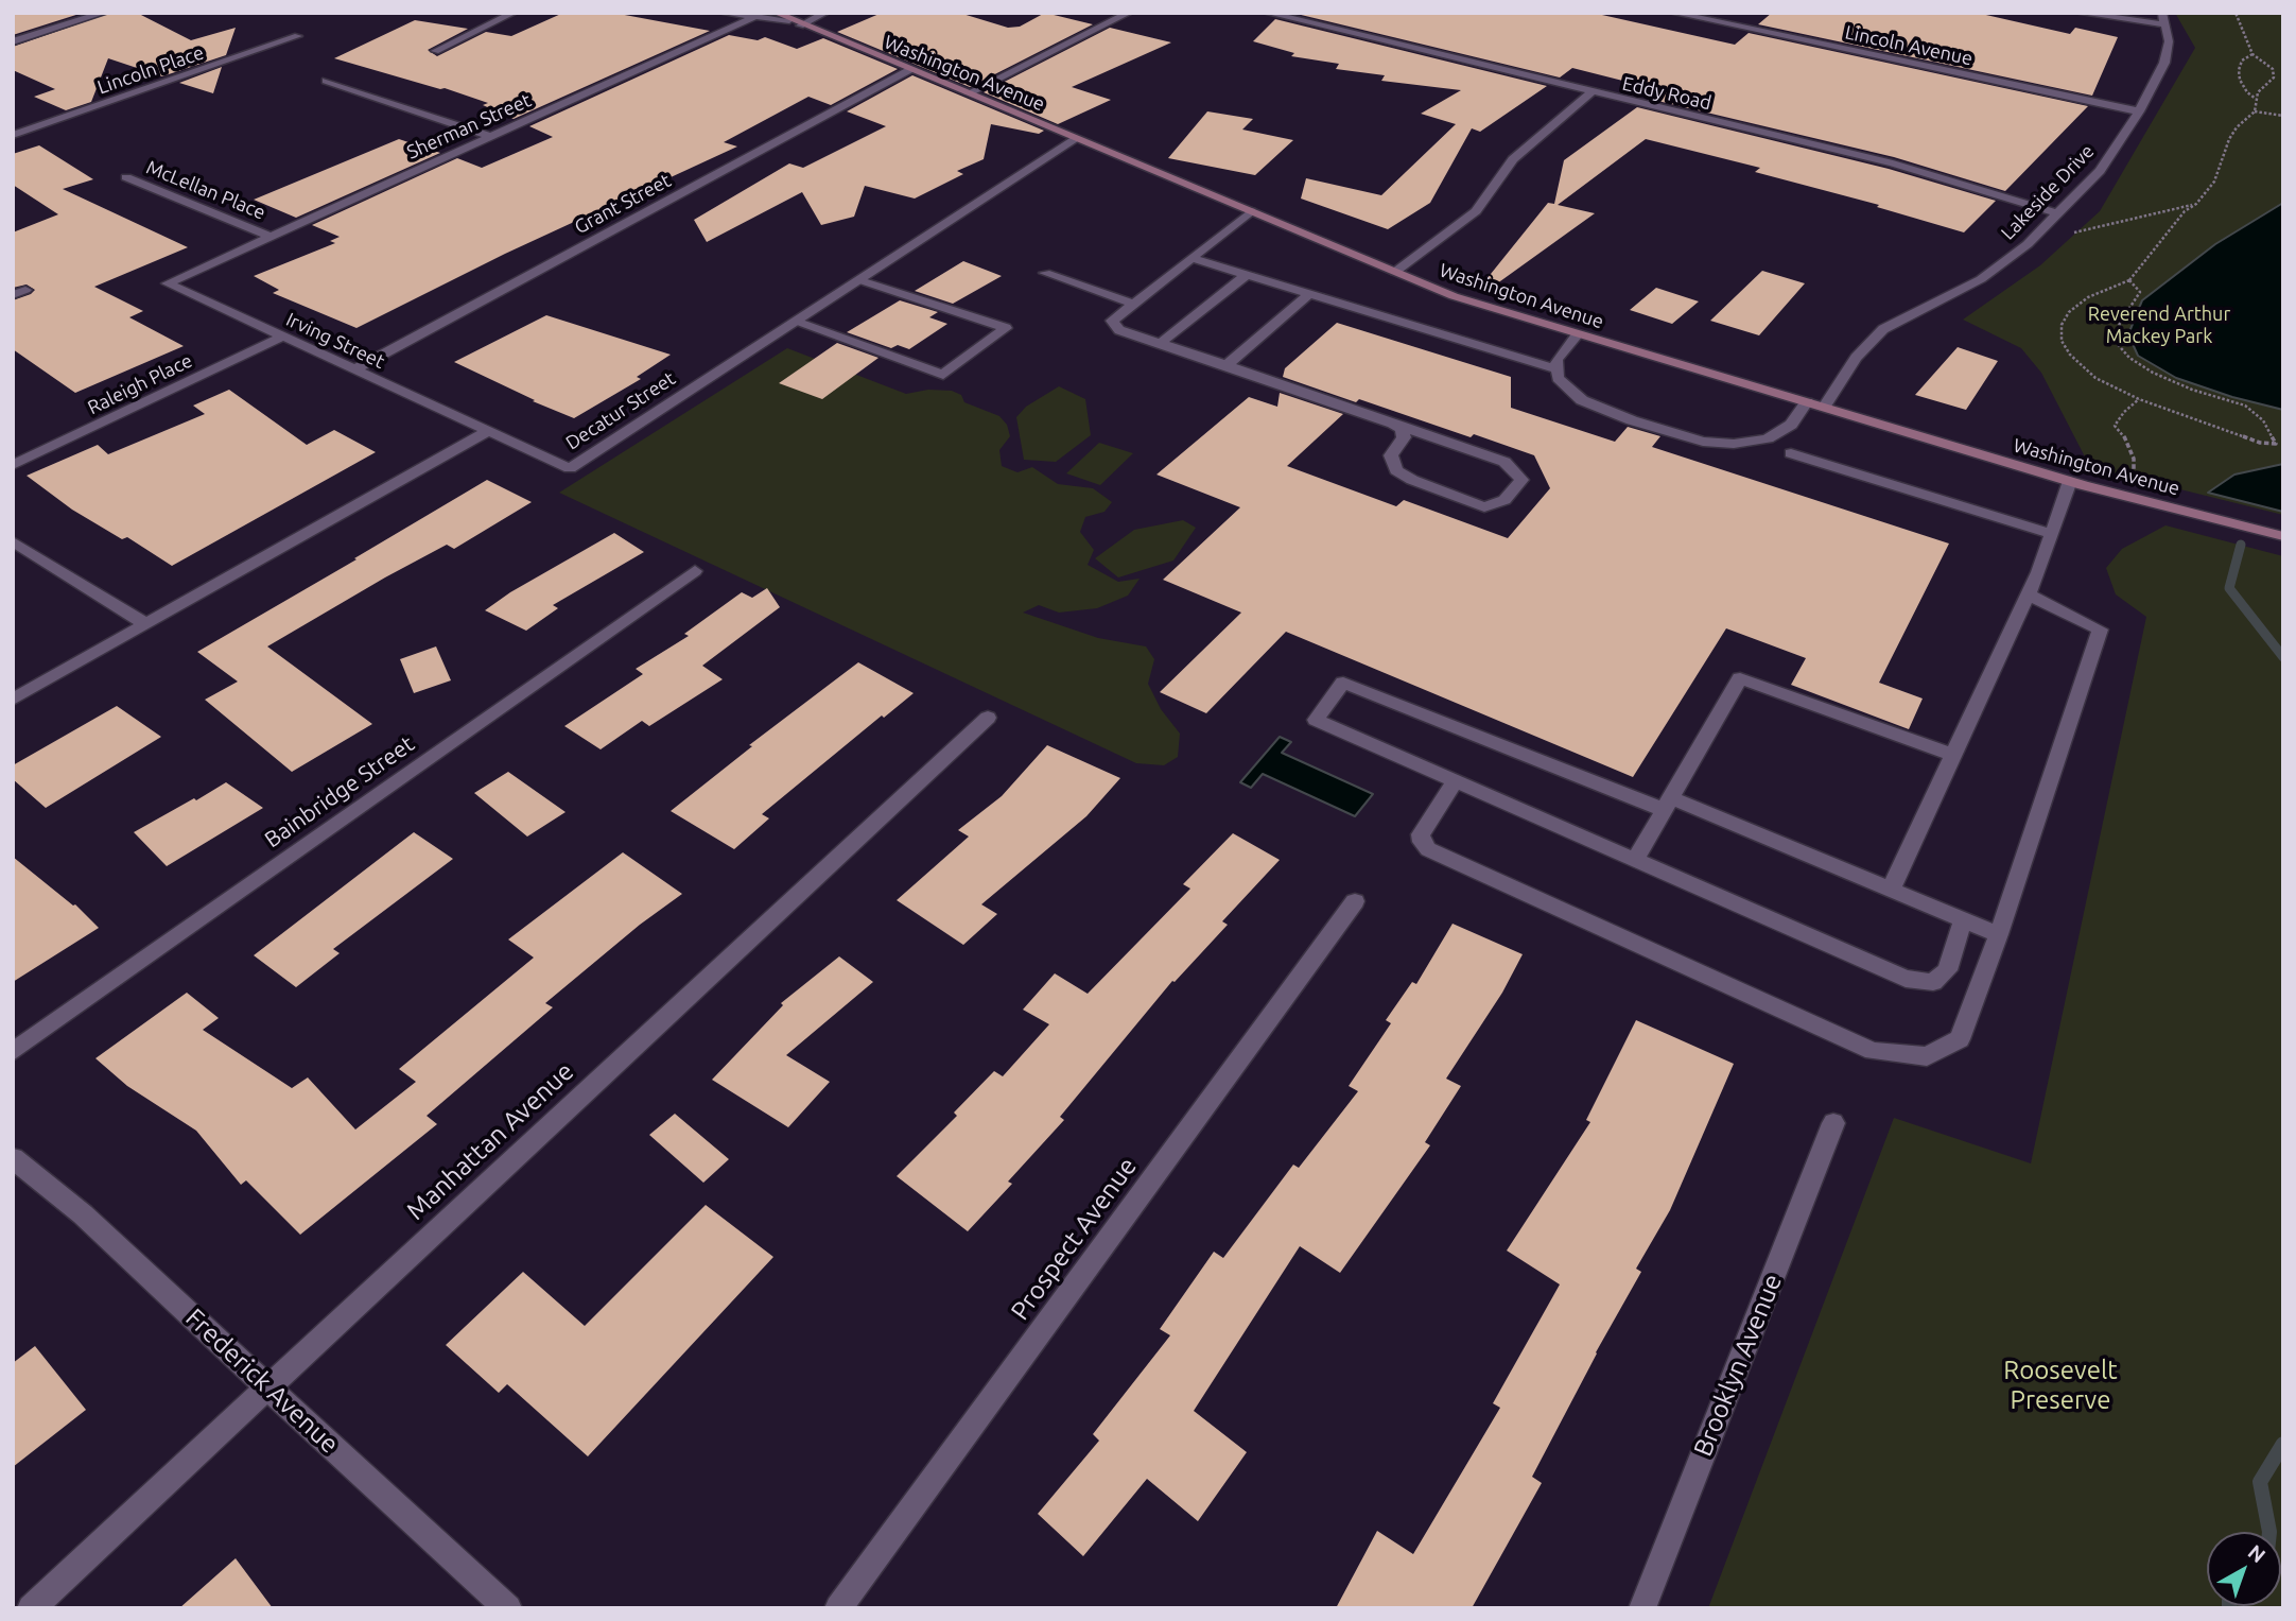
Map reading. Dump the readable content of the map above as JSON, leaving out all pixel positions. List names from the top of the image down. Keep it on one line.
{"streets":{"street":["Lincoln Avenue","Lincoln Place","Washington Avenue","Eddy Road","Sherman Street","McLellan Place","Lakeside Drive","Grant Street","Irving Street","Raleigh Place","Decatur Street","Bainbridge Street","Manhattan Avenue","Prospect Avenue","Brooklyn Avenue","Frederick Avenue"]},"crossings":[["Lincoln Avenue","Lakeside Drive"],["Washington Avenue","Sherman Street"],["Washington Avenue","Lakeside Drive"],["Washington Avenue","Grant Street"],["Washington Avenue","Decatur Street"],["Eddy Road","Lakeside Drive"],["Sherman Street","McLellan Place"],["Sherman Street","Irving Street"],["Grant Street","Irving Street"],["Irving Street","Raleigh Place"],["Irving Street","Decatur Street"],["Manhattan Avenue","Frederick Avenue"]],"parks":["Reverend Arthur Mackey Park","Roosevelt Preserve"],"north":"top right"}
